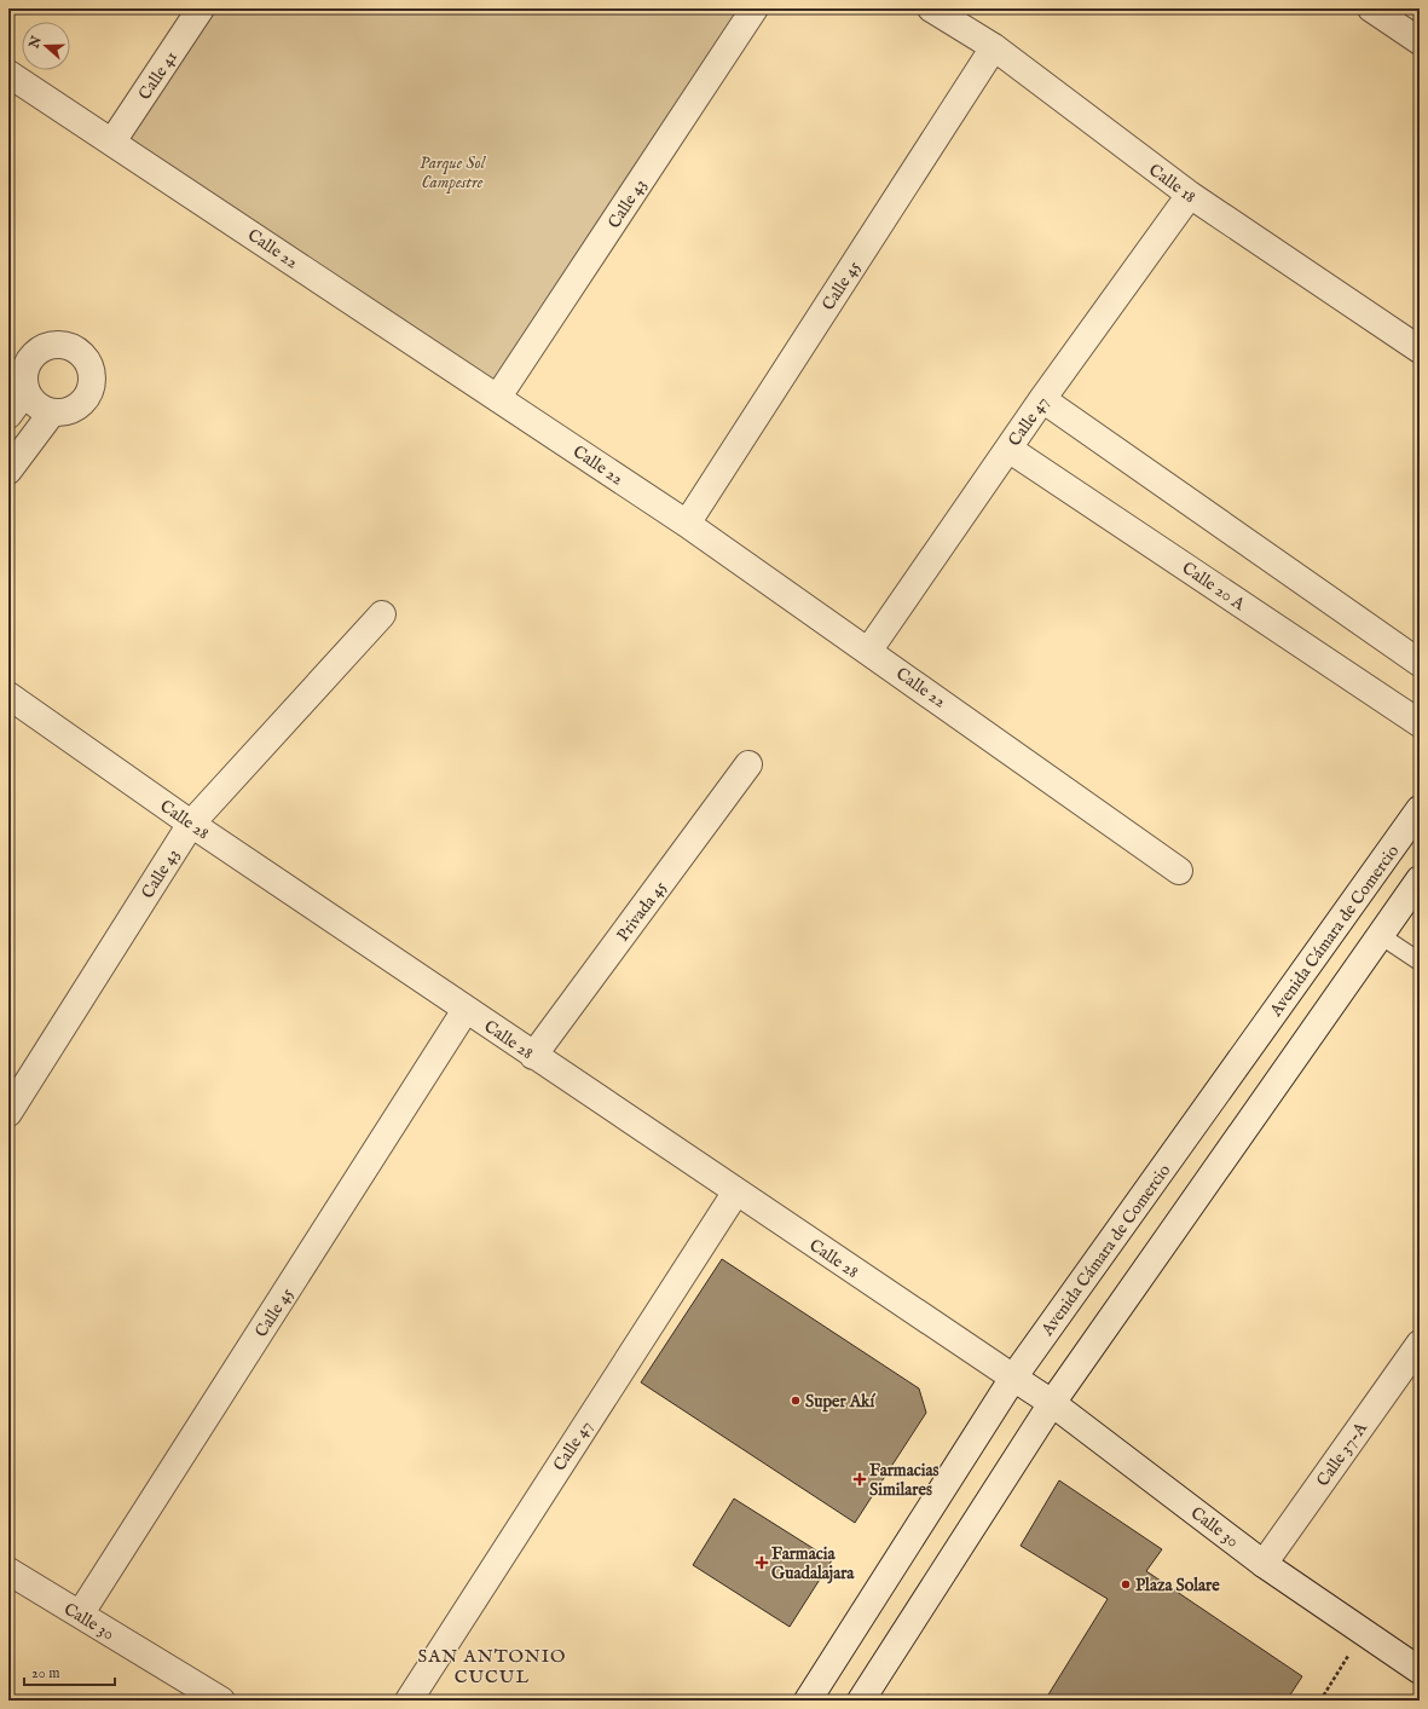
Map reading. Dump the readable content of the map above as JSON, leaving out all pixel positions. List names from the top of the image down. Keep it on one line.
{"streets":{"street":["Calle 41","Calle 18","Calle 43","Calle 22","Calle 45","Calle 47","Calle 20 A","Calle 28","Privada 45","Avenida Cámara de Comercio","Calle 37-A","Calle 30"]},"crossings":[["Calle 41","Calle 22"],["Calle 18","Calle 45"],["Calle 18","Calle 47"],["Calle 43","Calle 22"],["Calle 43","Calle 28"],["Calle 22","Calle 45"],["Calle 22","Calle 47"],["Calle 45","Calle 28"],["Calle 45","Calle 30"],["Calle 47","Calle 20 A"],["Calle 47","Calle 28"],["Calle 28","Privada 45"],["Calle 28","Avenida Cámara de Comercio"],["Calle 28","Calle 30"],["Avenida Cámara de Comercio","Calle 30"],["Calle 37-A","Calle 30"]],"districts":["SAN ANTONIO CUCUL"],"parks":["Parque Sol Campestre"],"places":{"other":["Super Akí","Plaza Solare"],"health":["Farmacias Similares","Farmacia Guadalajara"]},"scale_bar":"20 m","north":"left"}
